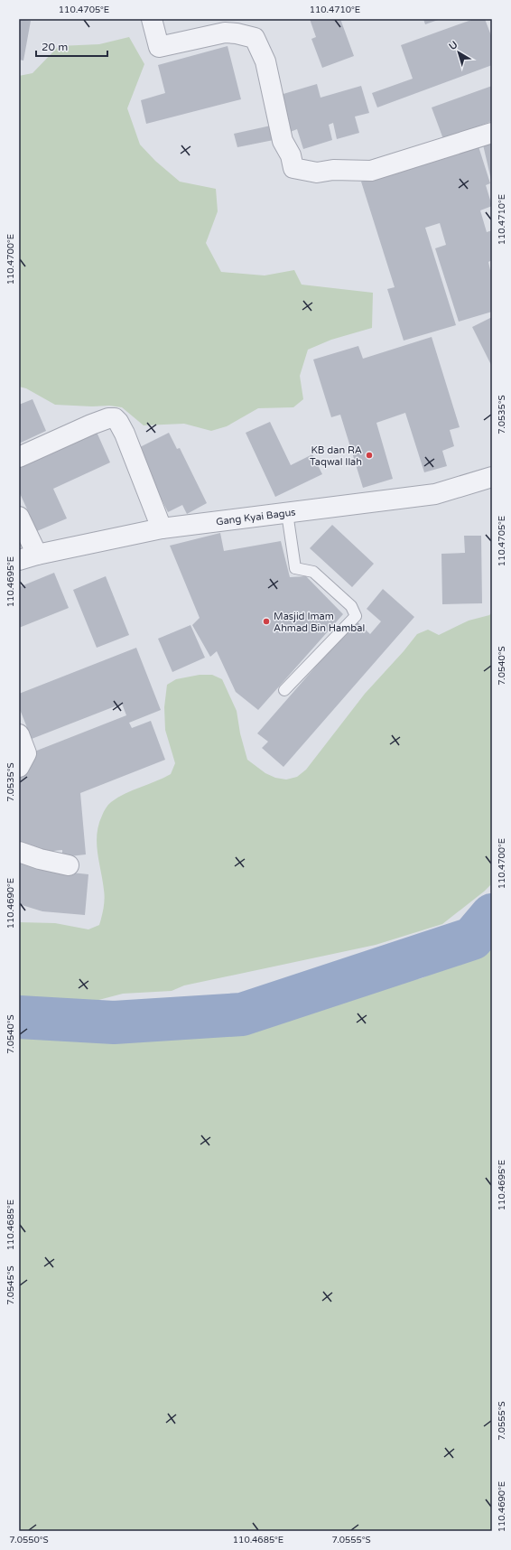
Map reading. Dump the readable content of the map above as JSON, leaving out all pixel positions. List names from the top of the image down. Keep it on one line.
{"streets":{"street":["Gang Kyai Bagus"]},"places":["KB dan RA Taqwal Ilah","Masjid Imam Ahmad Bin Hambal"],"scale_bar":"20 m","north":"top left","coordinates":["110.4705°E","110.4710°E","110.4700°E","7.0535°S","110.4695°E","7.0540°S","110.4690°E","110.4685°E","7.0545°S","7.0555°S","7.0550°S"]}
